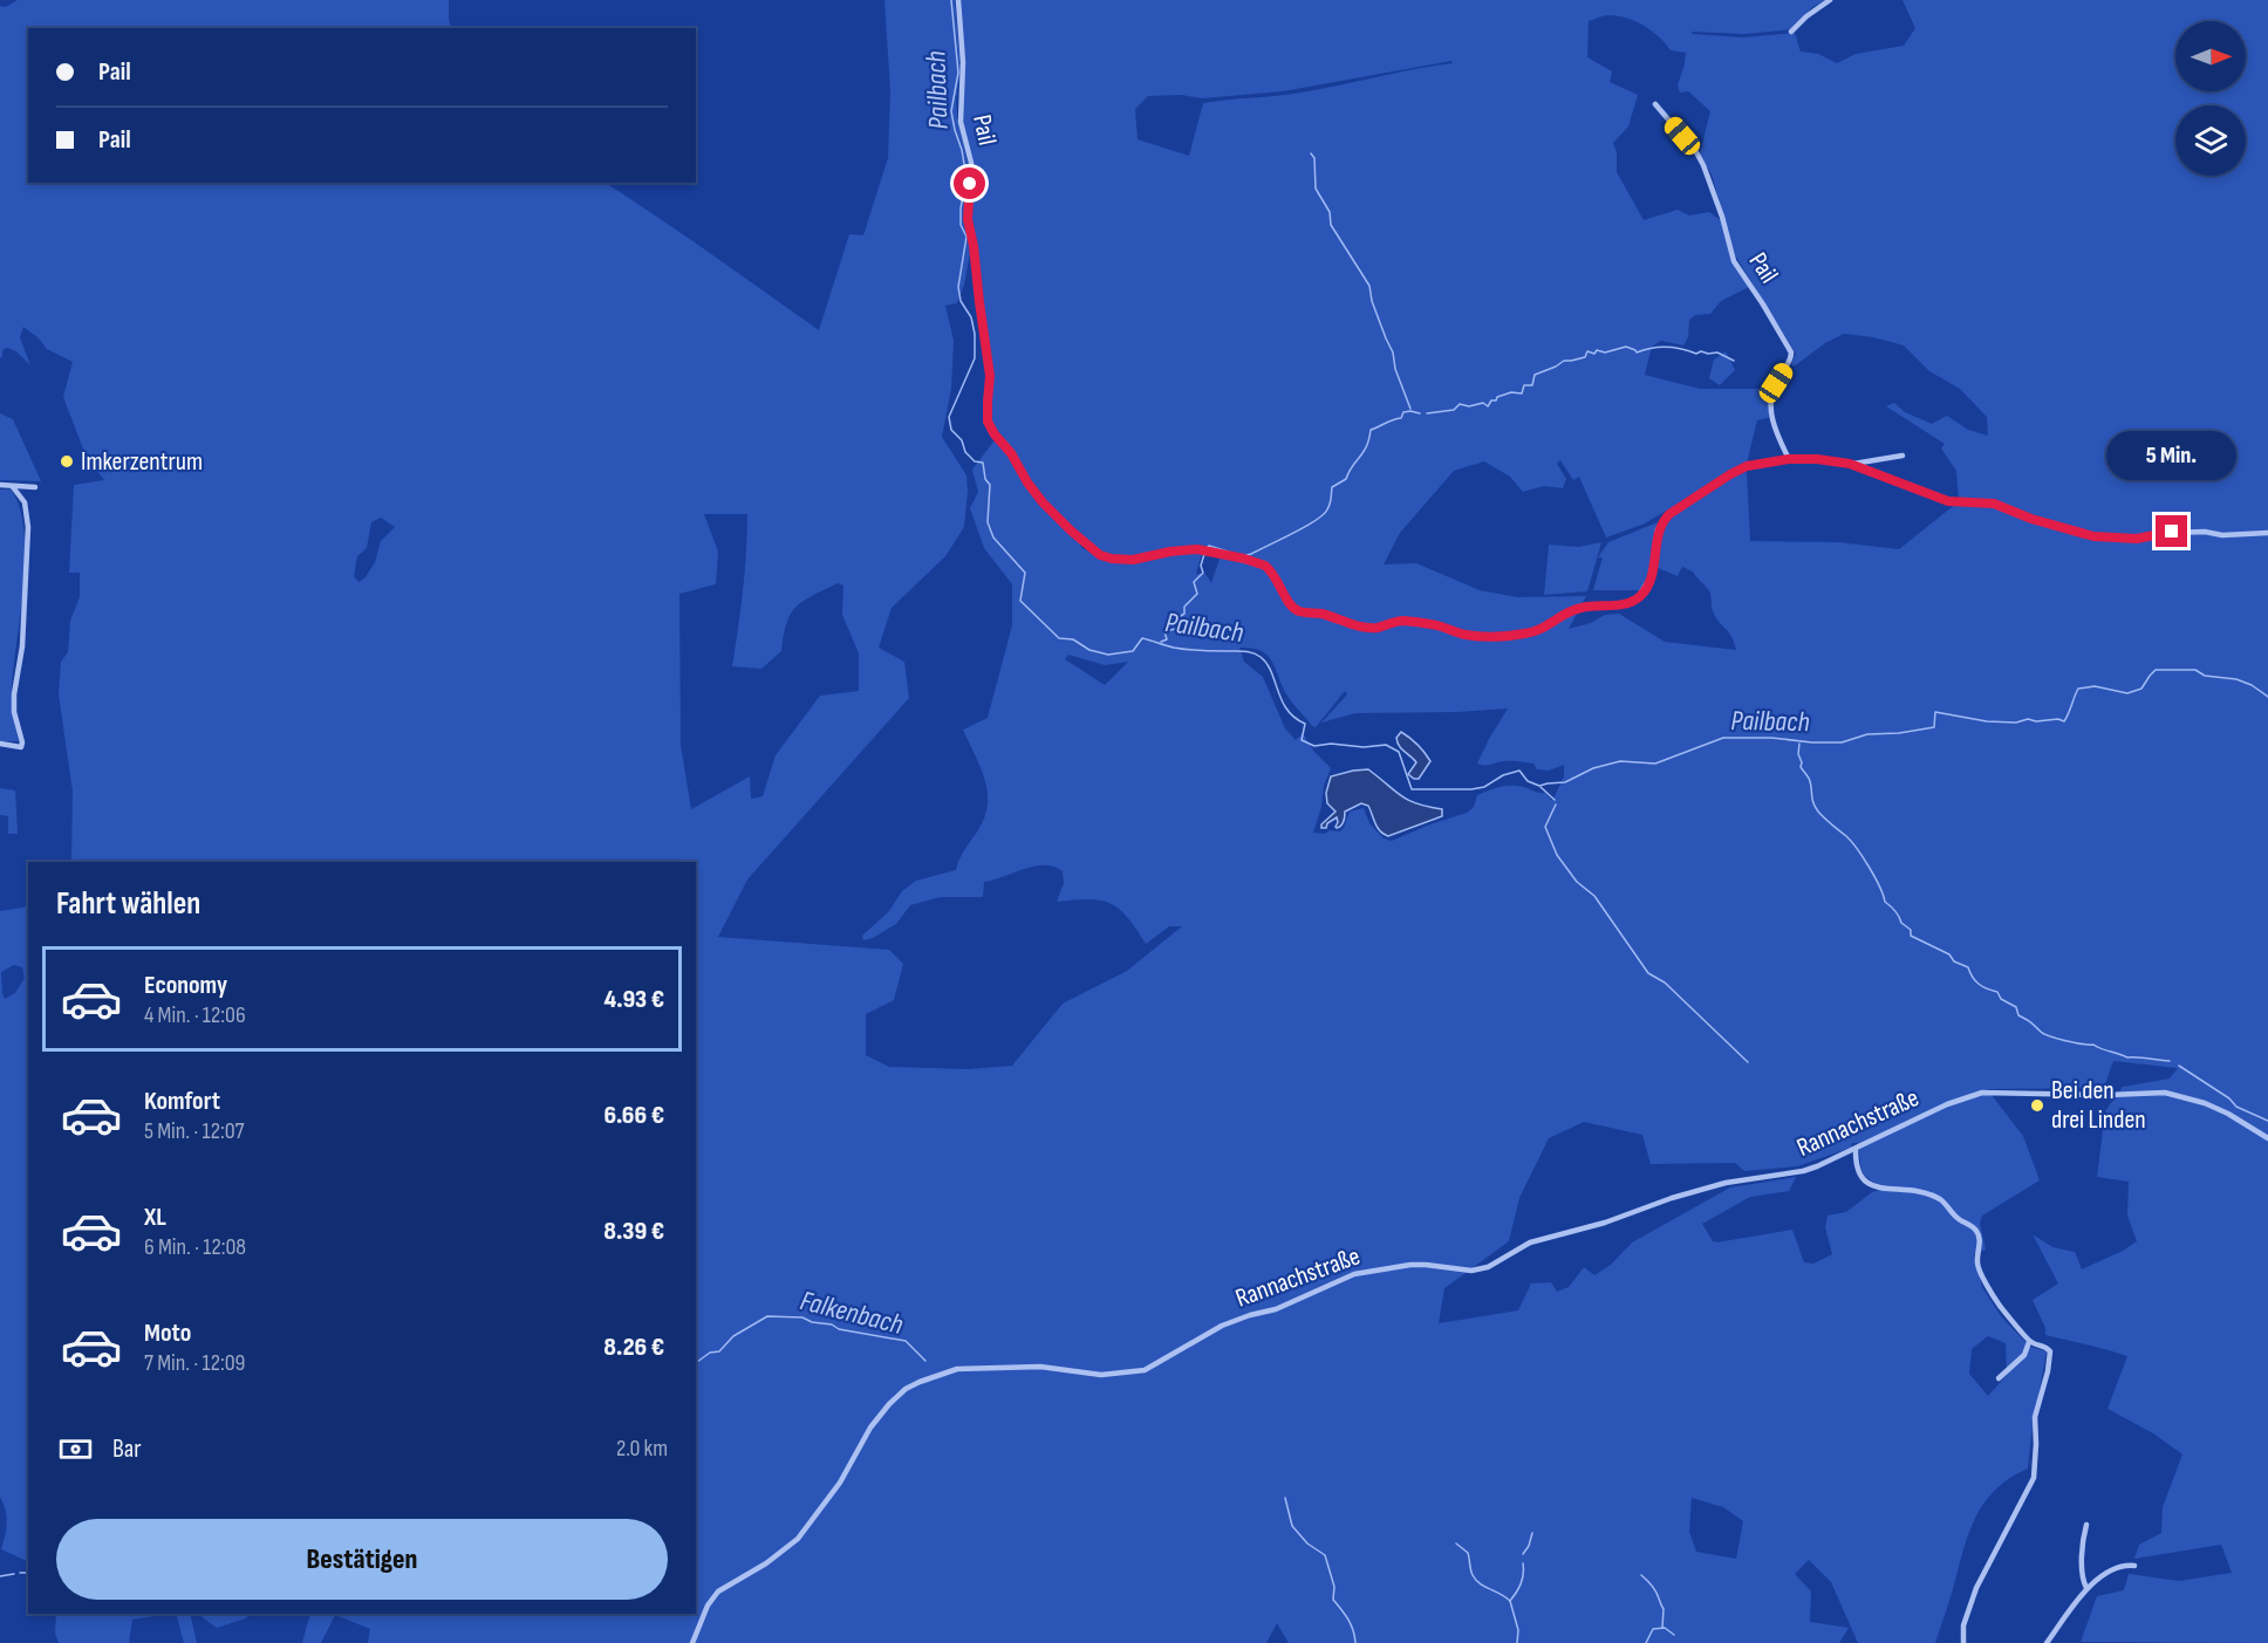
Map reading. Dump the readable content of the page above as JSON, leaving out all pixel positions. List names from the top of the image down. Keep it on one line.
{"streets":{"street":["Pail","Rannachstraße"]},"water":["Pailbach","Falkenbach"],"places":["Imkerzentrum","Bei den drei Linden"],"north":"right","page":{"banner":["Pail","Pail"],"bubble":"5 Min.","heading":"Fahrt wählen","list":[{"name":"Economy","note":"4 Min. · 12:06","value":"4.93 €"},{"name":"Komfort","note":"5 Min. · 12:07","value":"6.66 €"},{"name":"XL","note":"6 Min. · 12:08","value":"8.39 €"},{"name":"Moto","note":"7 Min. · 12:09","value":"8.26 €"}],"pay":["Bar","2.0 km"],"buttons":"Bestätigen"}}
